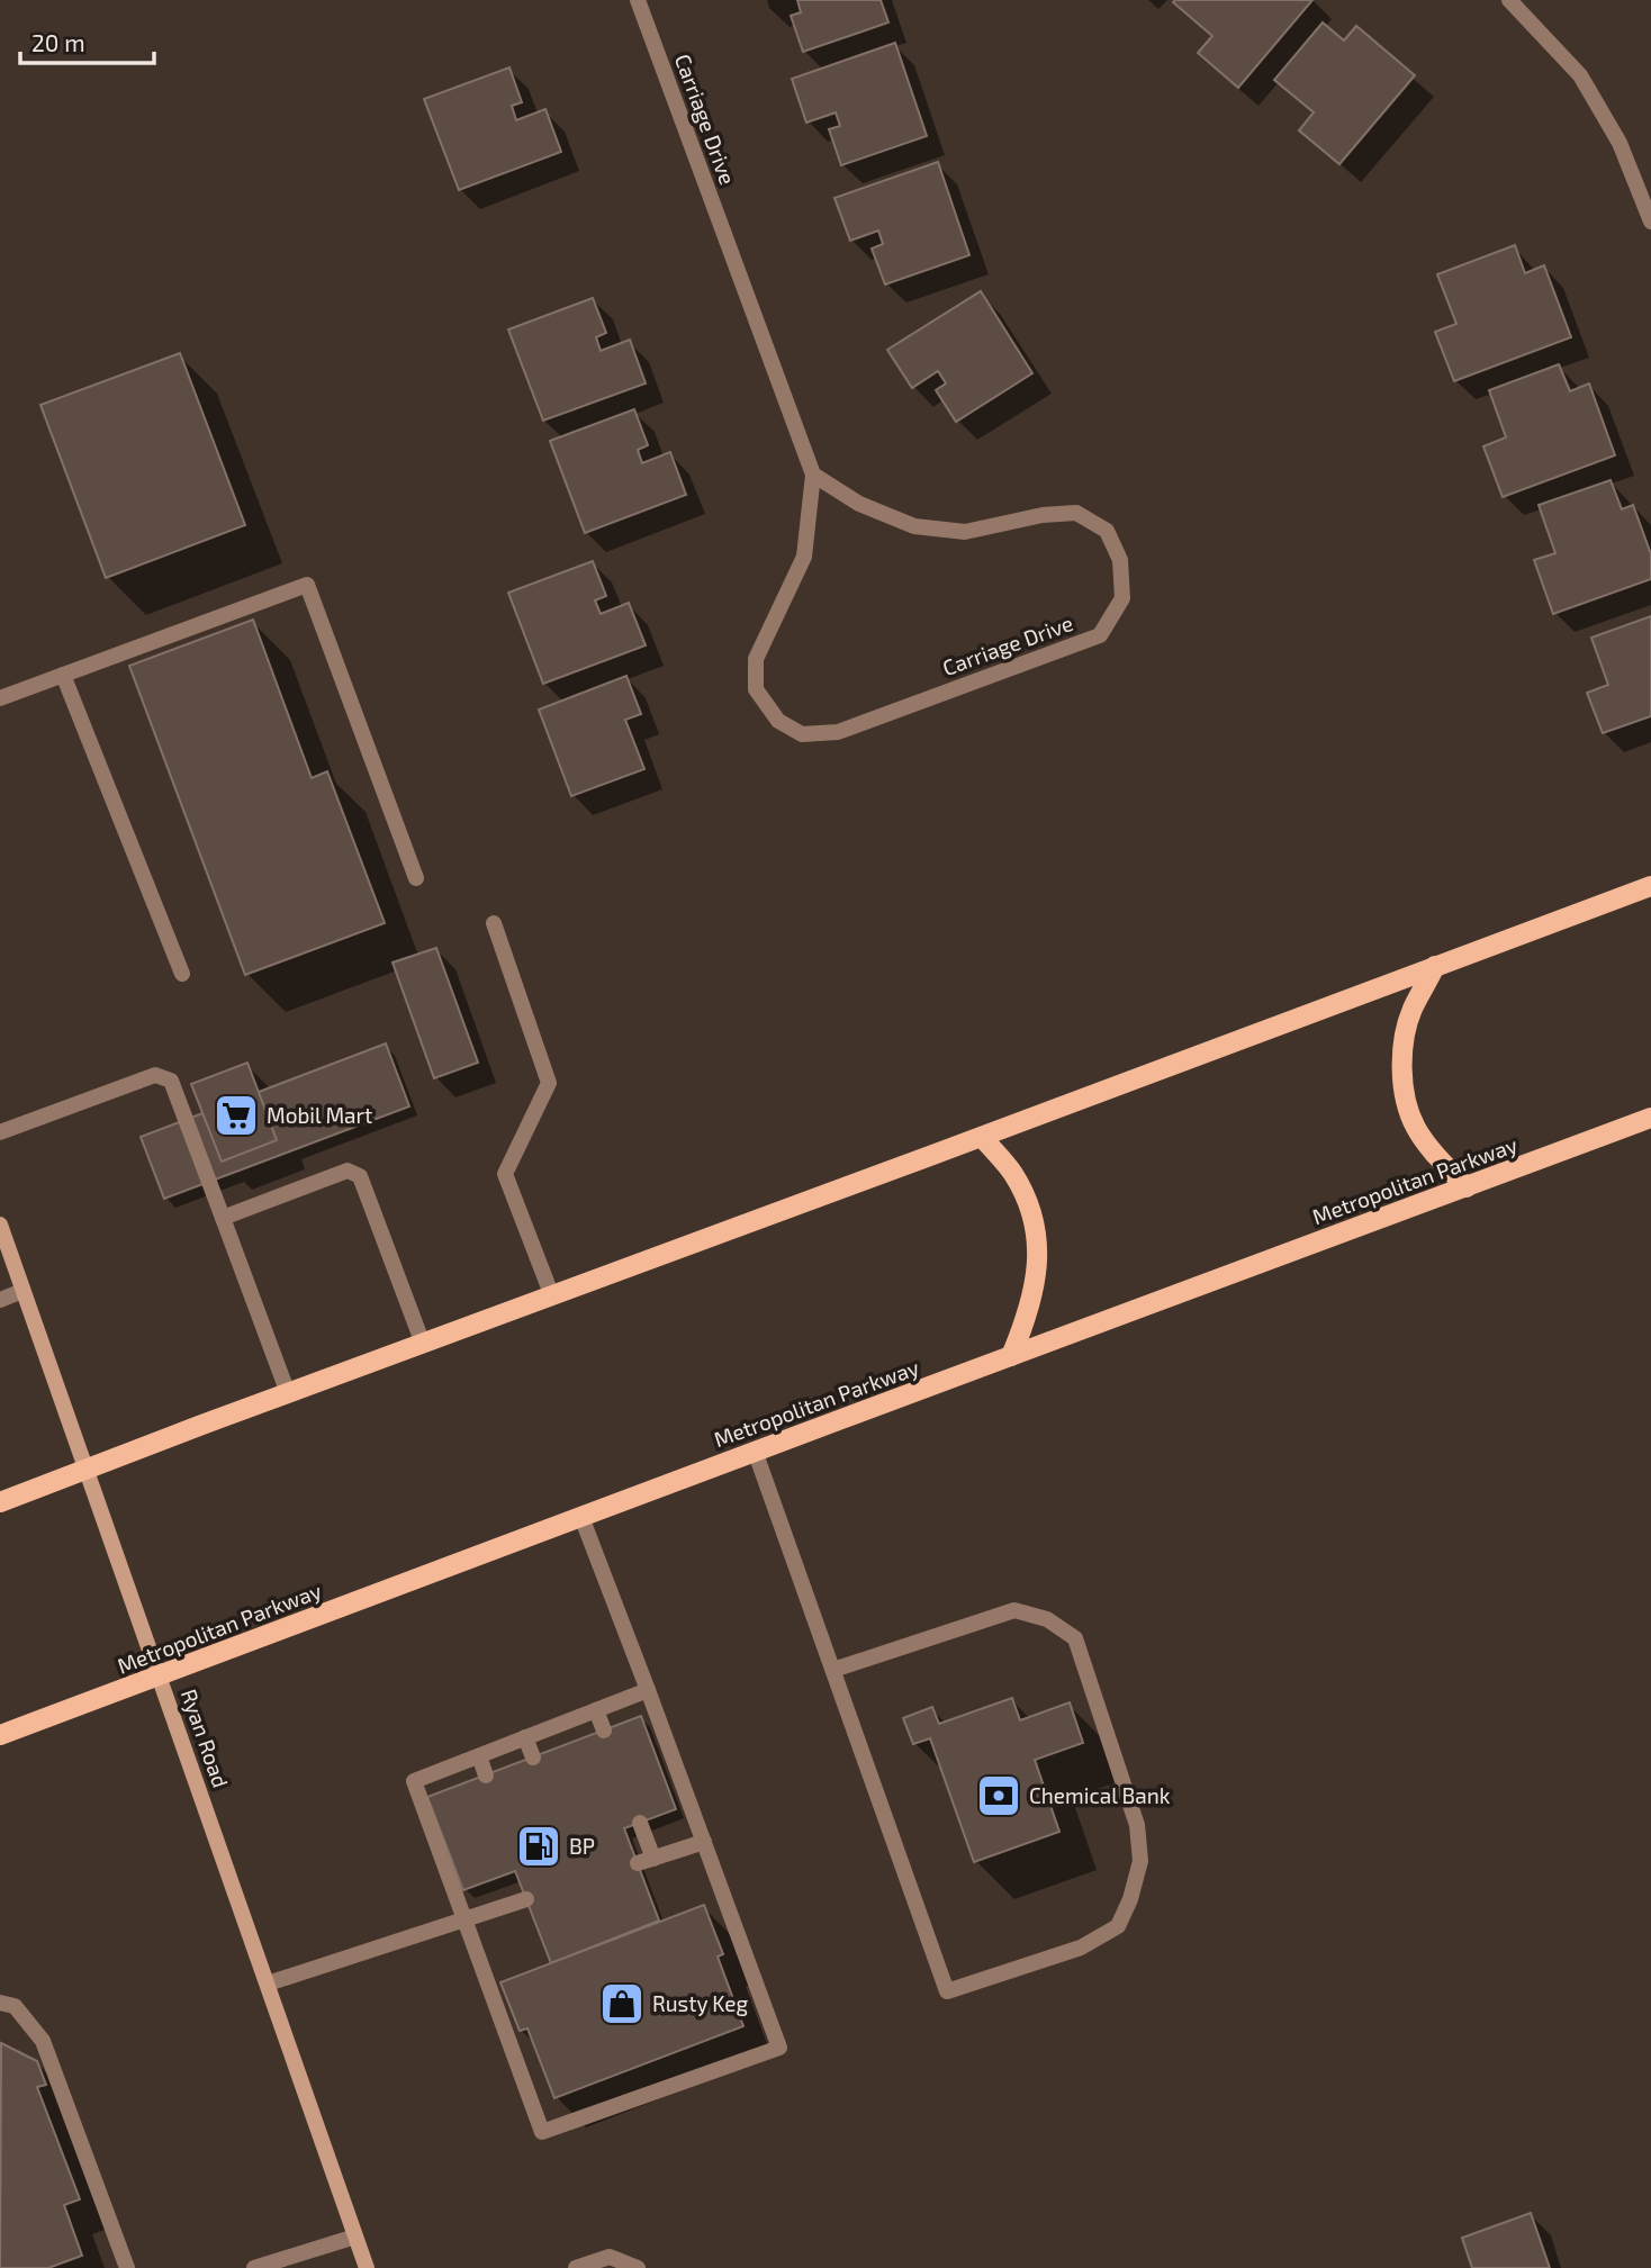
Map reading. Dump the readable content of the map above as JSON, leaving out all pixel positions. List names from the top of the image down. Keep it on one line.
{"streets":{"main road":["Metropolitan Parkway","Ryan Road"],"street":["Carriage Drive"]},"crossings":[["Metropolitan Parkway","Ryan Road"]],"places":{"supermarket":["Mobil Mart"],"bank":["Chemical Bank"],"fuel station":["BP"],"shop":["Rusty Keg"]},"scale_bar":"20 m"}
